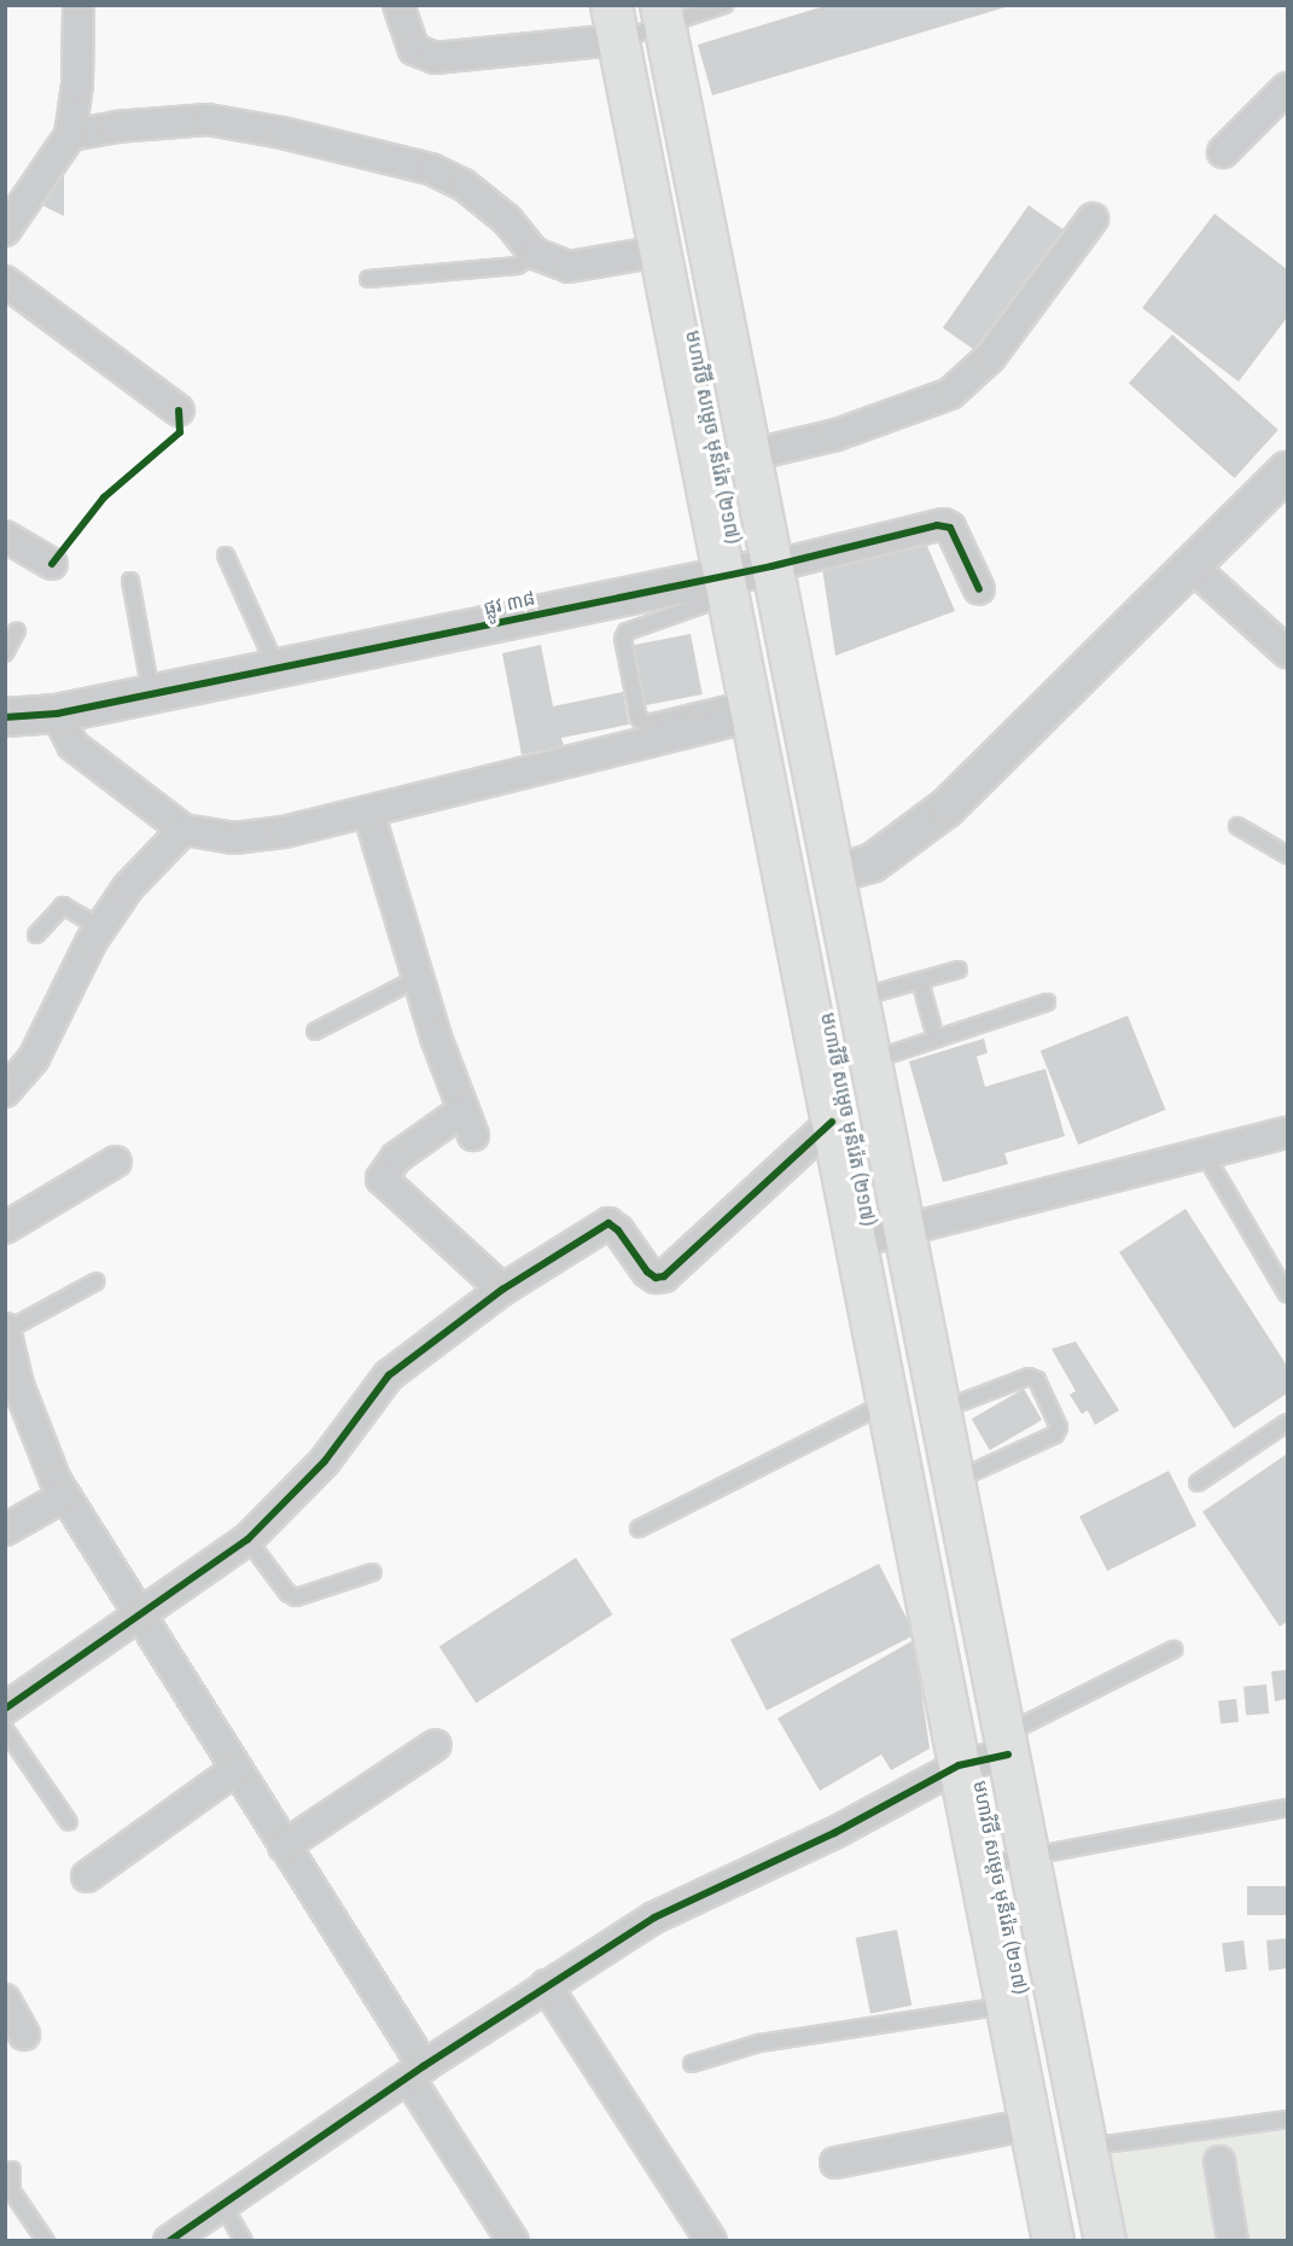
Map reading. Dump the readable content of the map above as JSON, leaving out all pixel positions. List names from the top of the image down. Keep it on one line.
{"streets":{"main road":["មហាវិថី សម្តេច មុនីរ៉េត (២១៧)"],"street":["ផ្លូវ ៣៨"]},"crossings":[["មហាវិថី សម្តេច មុនីរ៉េត (២១៧)","ផ្លូវ ៣៨"]]}
